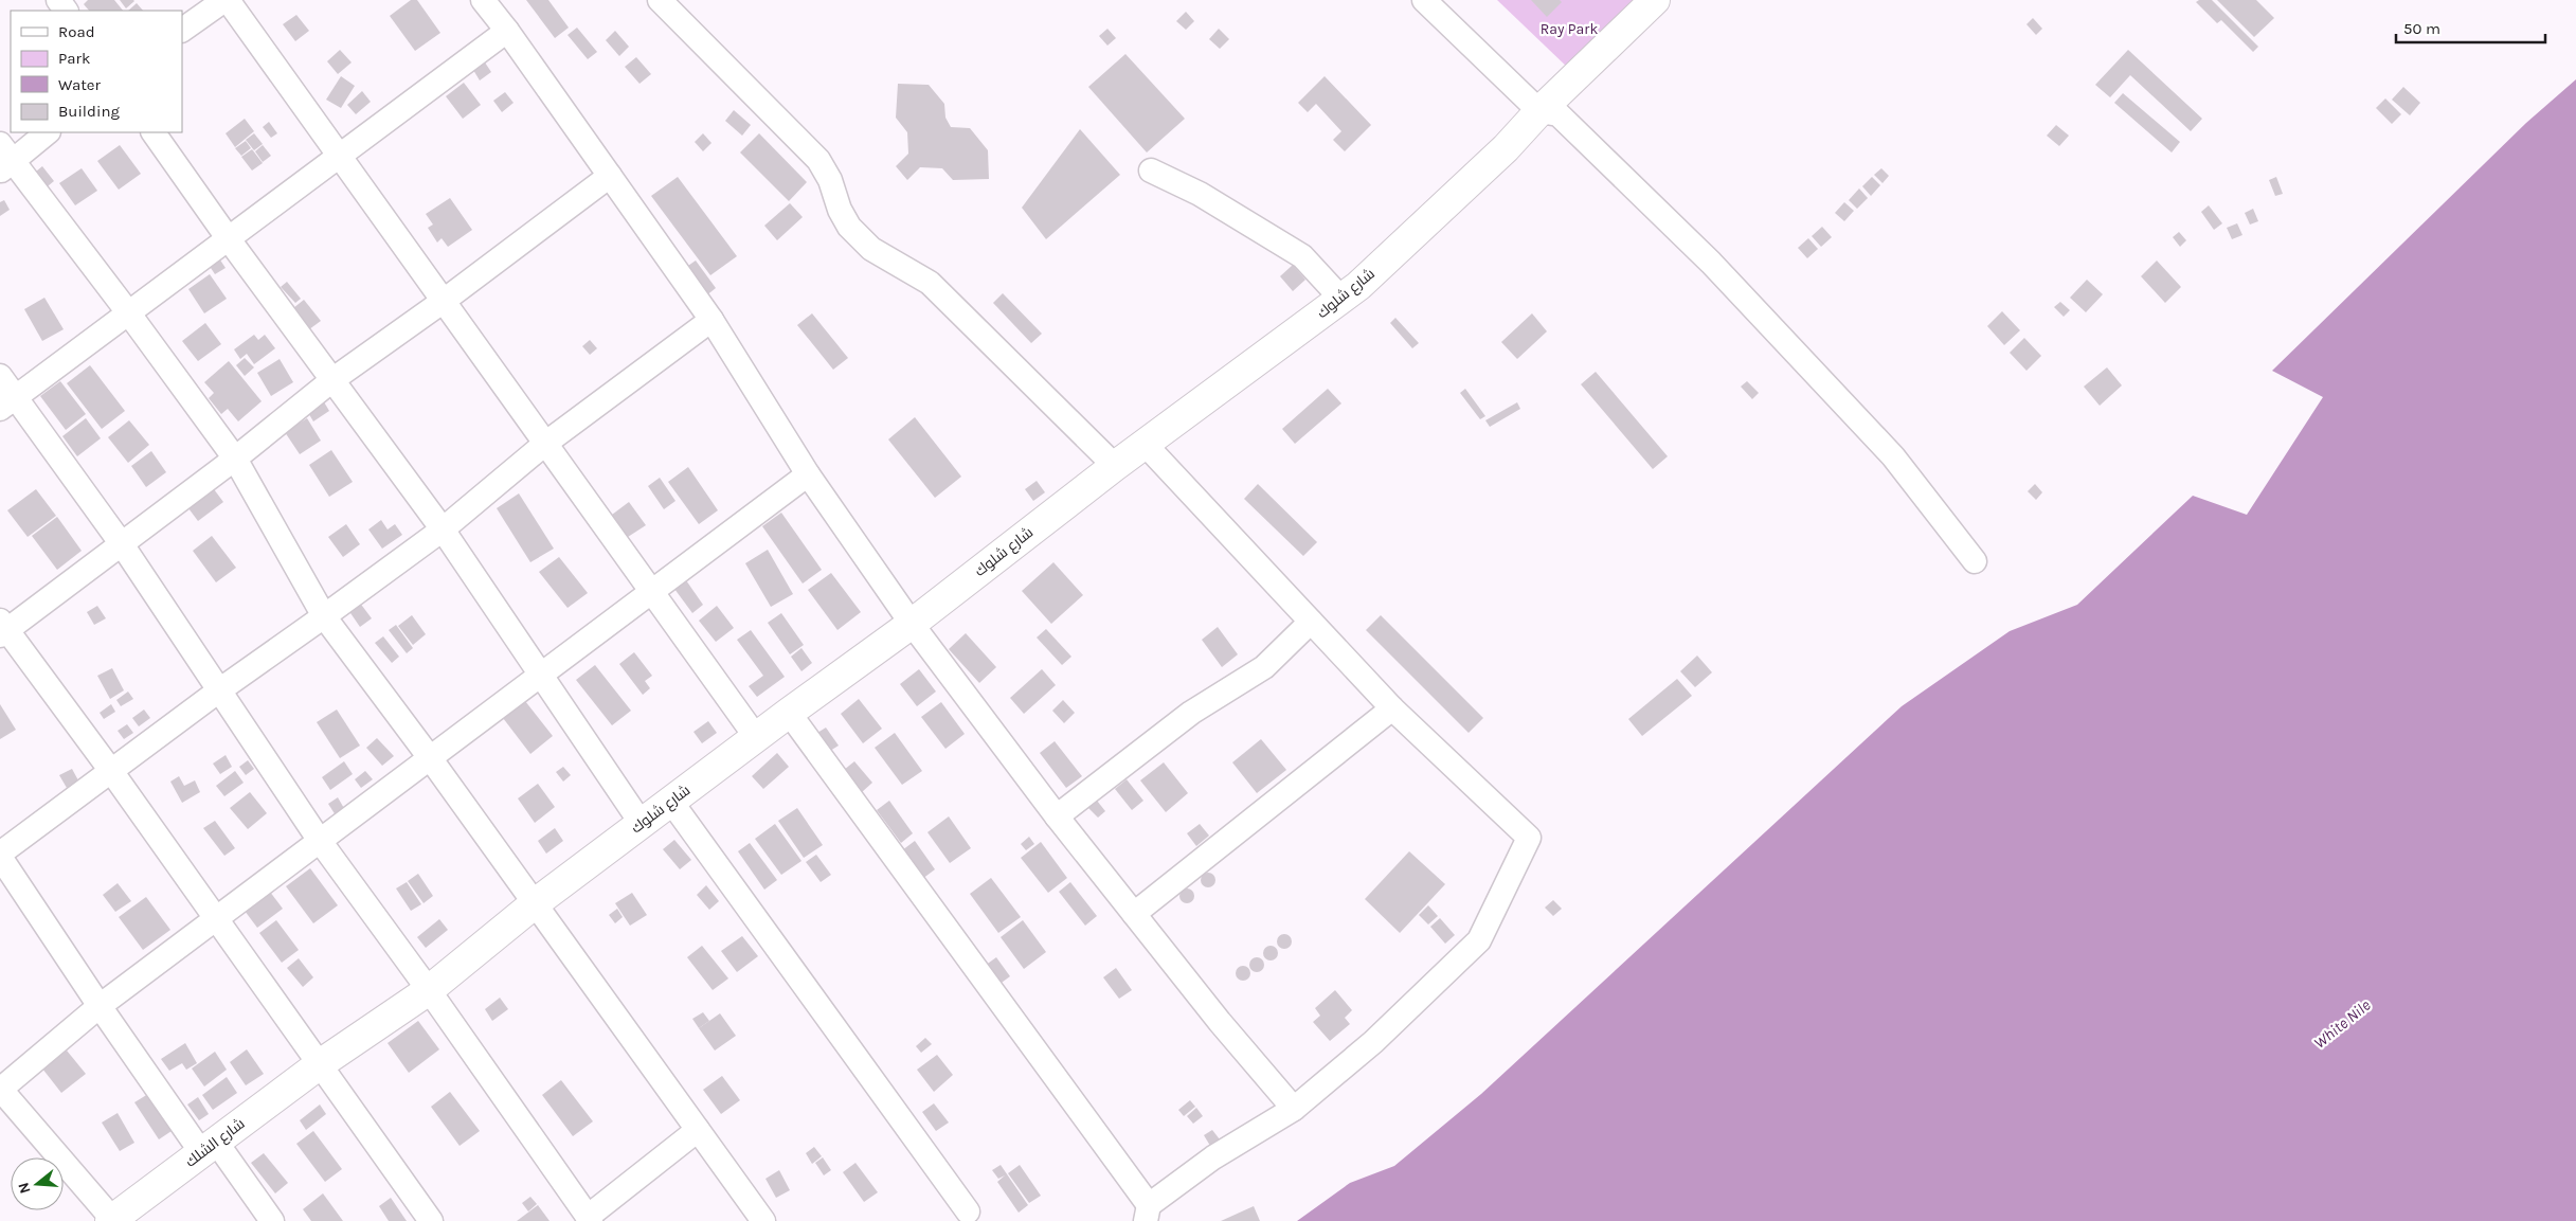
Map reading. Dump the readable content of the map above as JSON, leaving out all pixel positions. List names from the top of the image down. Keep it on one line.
{"streets":{"street":["شارع شلوك","شارع الشلك"]},"crossings":[["شارع شلوك","شارع الشلك"]],"water":["White Nile"],"parks":["Ray Park"],"legend":["Road","Park","Water","Building"],"scale_bar":"50 m","north":"left"}
